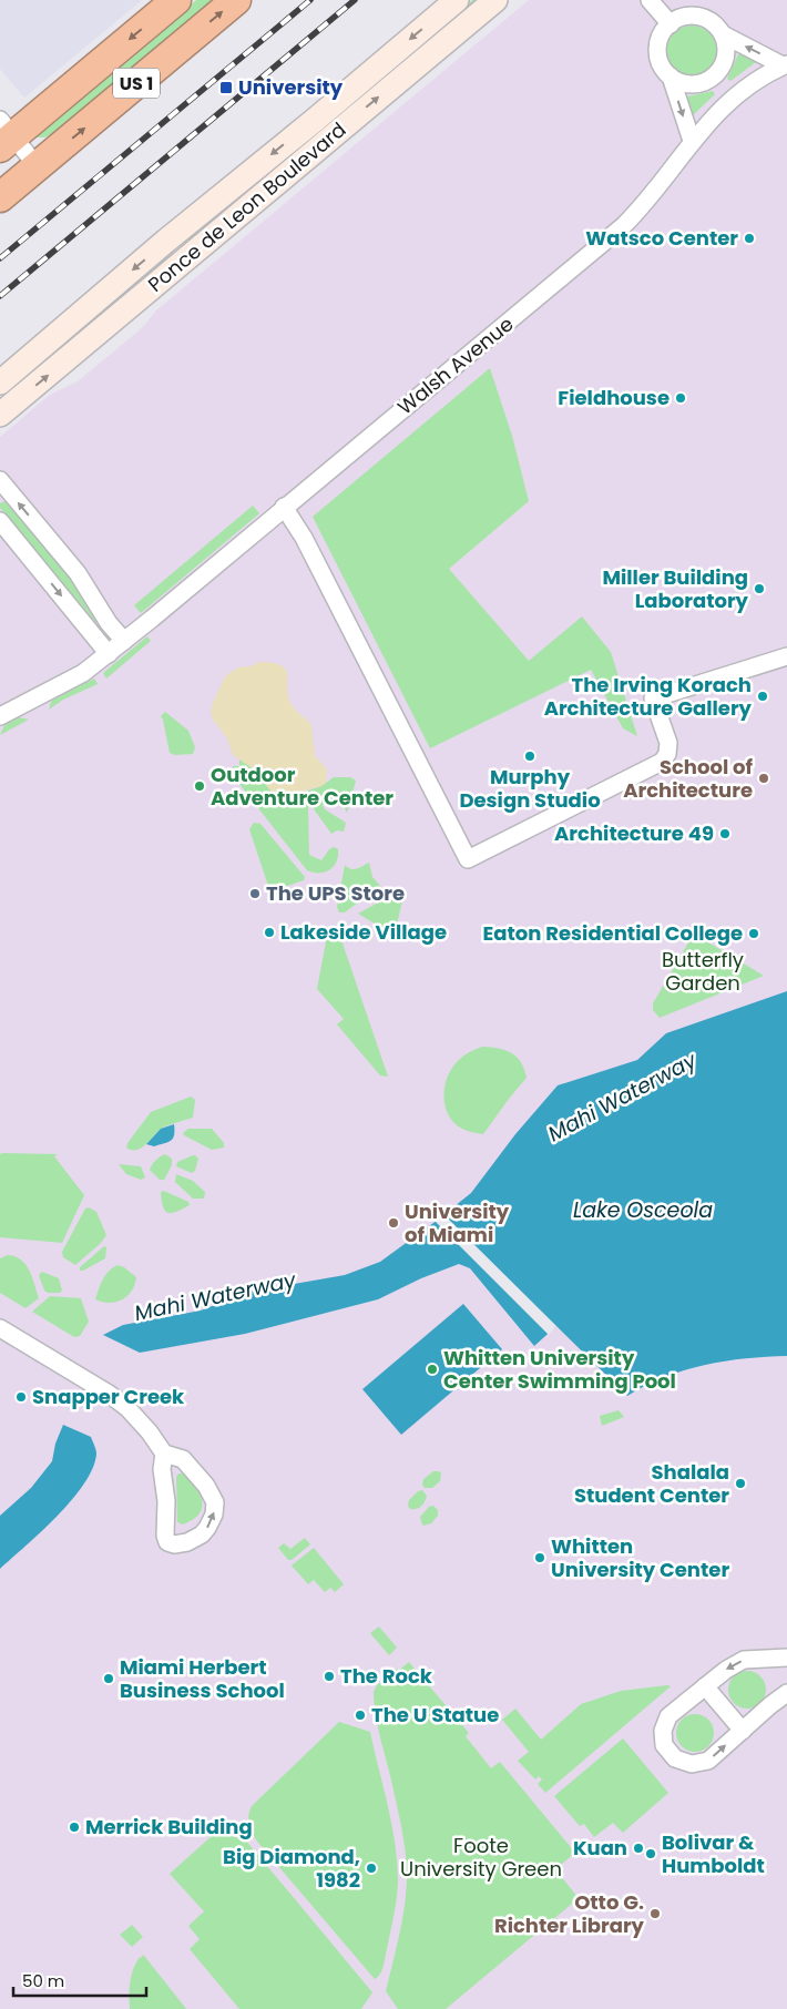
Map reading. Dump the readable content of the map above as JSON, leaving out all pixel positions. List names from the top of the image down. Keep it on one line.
{"streets":{"highway":["US 1"],"street":["Ponce de Leon Boulevard","Walsh Avenue"]},"water":["Mahi Waterway","Lake Osceola"],"parks":["Butterfly Garden","Foote University Green"],"places":{"transit":["University"],"other":["Watsco Center","Fieldhouse","Miller Building Laboratory","The Irving Korach Architecture Gallery","Murphy Design Studio","School of Architecture","Outdoor Adventure Center","Architecture 49","The UPS Store","Lakeside Village","Eaton Residential College","University of Miami","Whitten University Center Swimming Pool","Snapper Creek","Shalala Student Center","Whitten University Center","The Rock","Miami Herbert Business School","The U Statue","Merrick Building","Kuan","Bolivar & Humboldt","Big Diamond, 1982","Otto G. Richter Library"]},"scale_bar":"50 m"}
